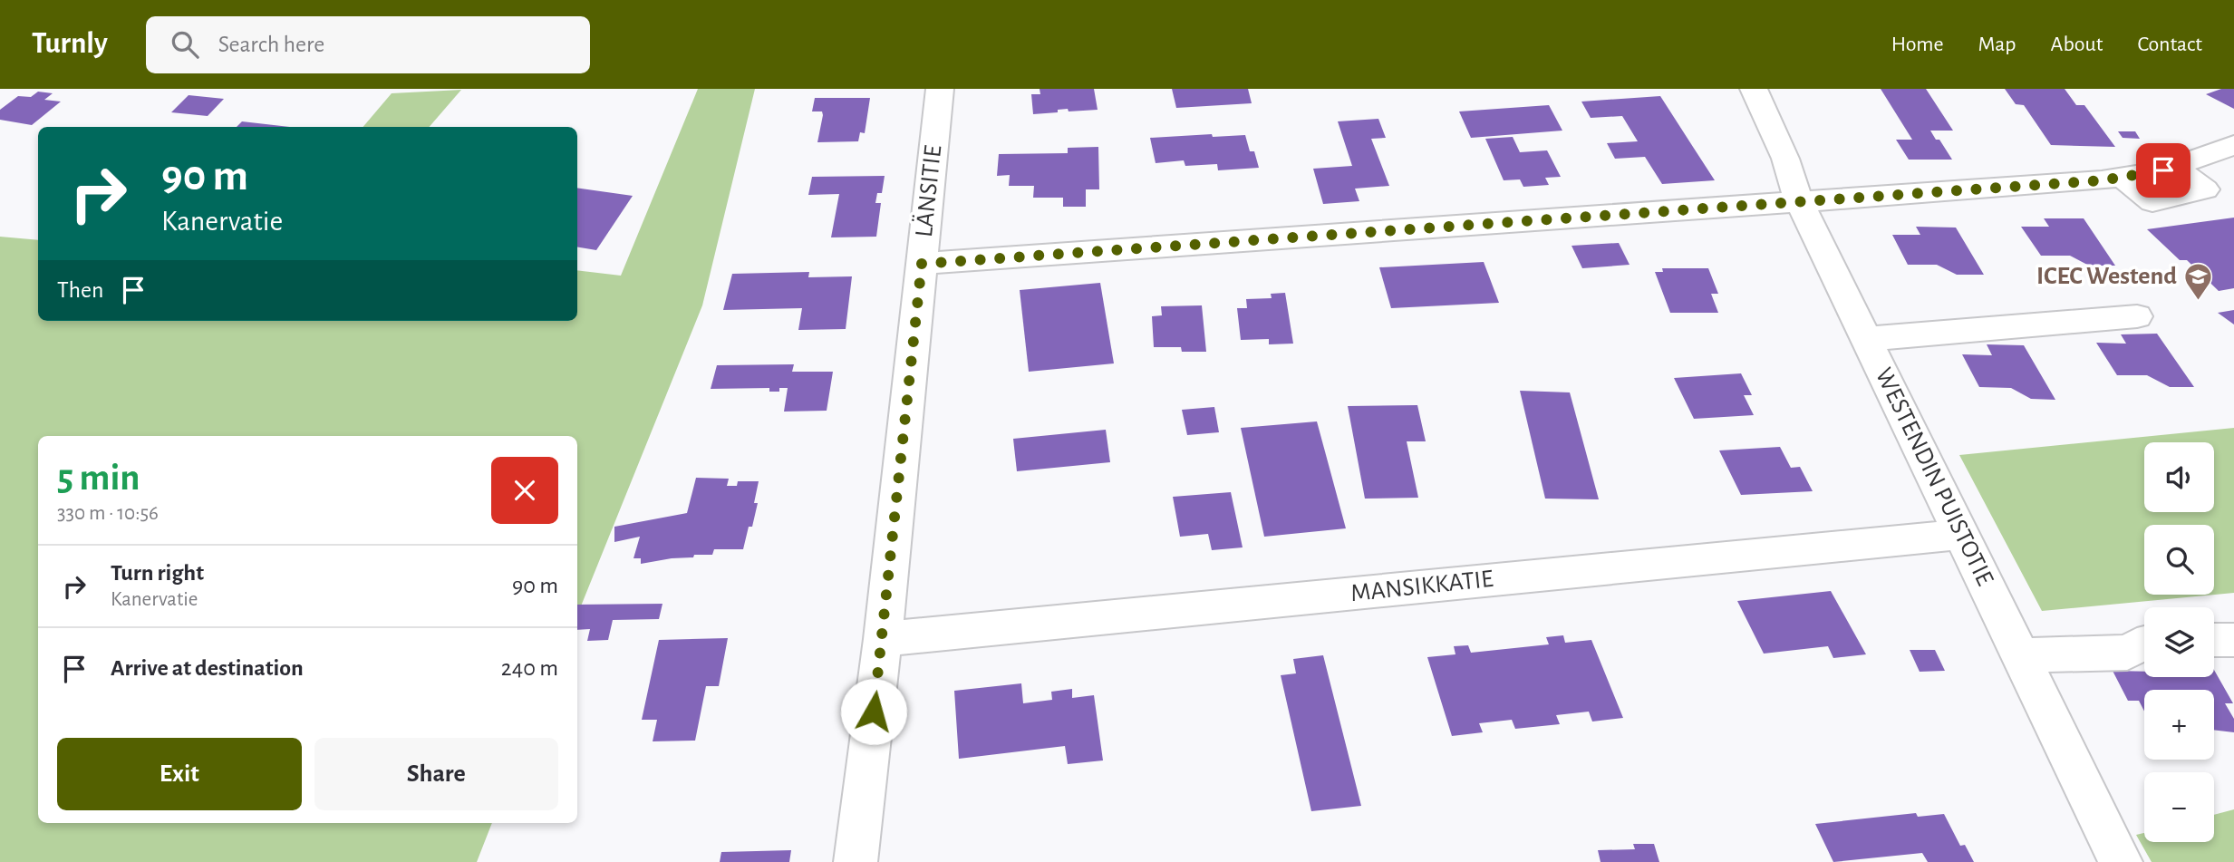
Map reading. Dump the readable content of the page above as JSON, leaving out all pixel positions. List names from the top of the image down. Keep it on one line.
{"streets":{"street":["LÄNSITIE","WESTENDIN PUISTOTIE","MANSIKKATIE"]},"crossings":[["LÄNSITIE","MANSIKKATIE"],["WESTENDIN PUISTOTIE","MANSIKKATIE"]],"places":{"school or university":["ICEC Westend"]},"page":{"header":"Turnly","search":"Search here","nav":["Home","Map","About","Contact"],"turn":["90 m","Kanervatie"],"then":"Then","heading":["5 min","330 m · 10:56"],"map_buttons":["+","−"],"list":[{"name":"Turn right","note":"Kanervatie","value":"90 m"},{"name":"Arrive at destination","value":"240 m"}],"buttons":["Exit","Share"]}}
